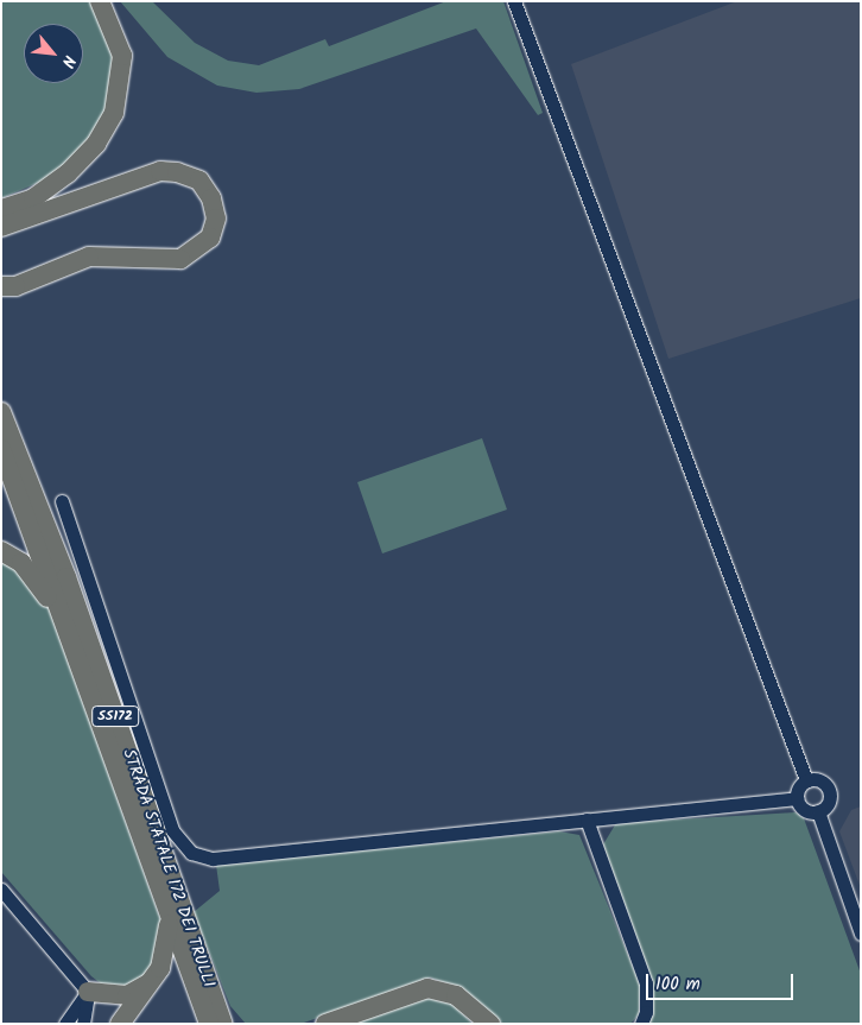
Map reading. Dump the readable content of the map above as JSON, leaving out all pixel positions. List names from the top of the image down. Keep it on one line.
{"streets":{"highway":["SS172","STRADA STATALE 172 DEI TRULLI"]},"scale_bar":"100 m","north":"bottom right"}
